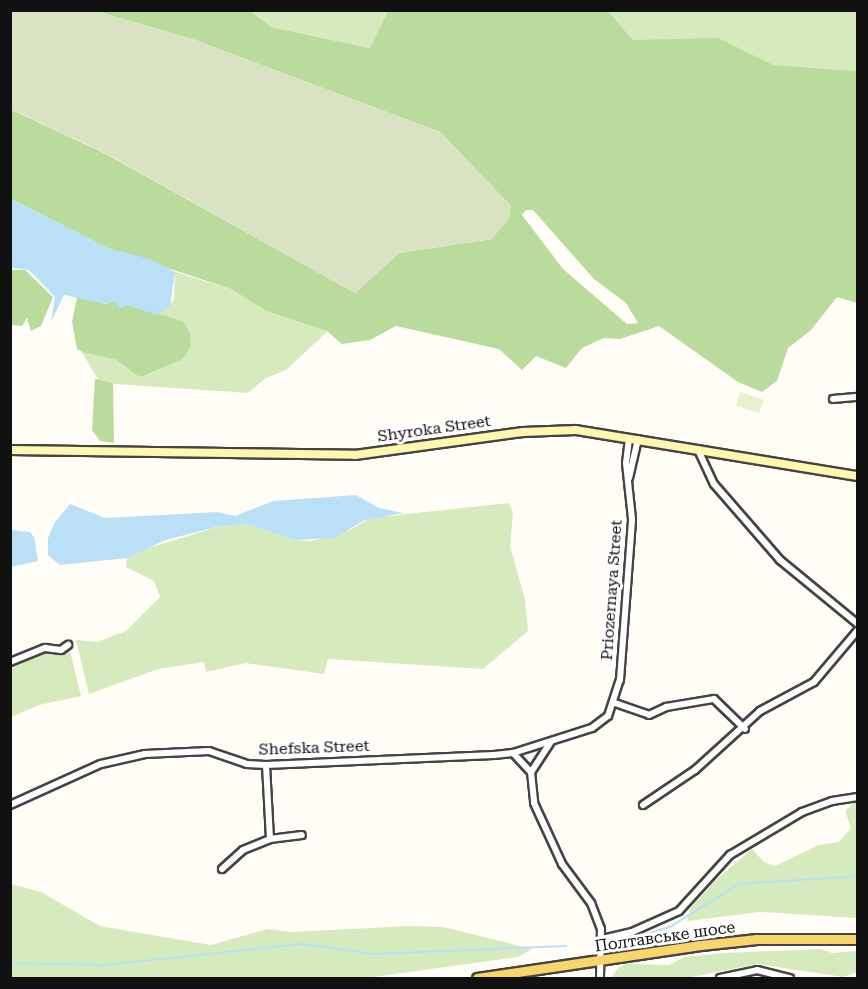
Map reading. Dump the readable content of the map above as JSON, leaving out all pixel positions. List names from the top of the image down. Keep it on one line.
{"streets":{"main road":["Shyroka Street","Полтавське шосе"],"street":["Priozernaya Street","Shefska Street"]},"crossings":[["Priozernaya Street","Shefska Street"]]}
